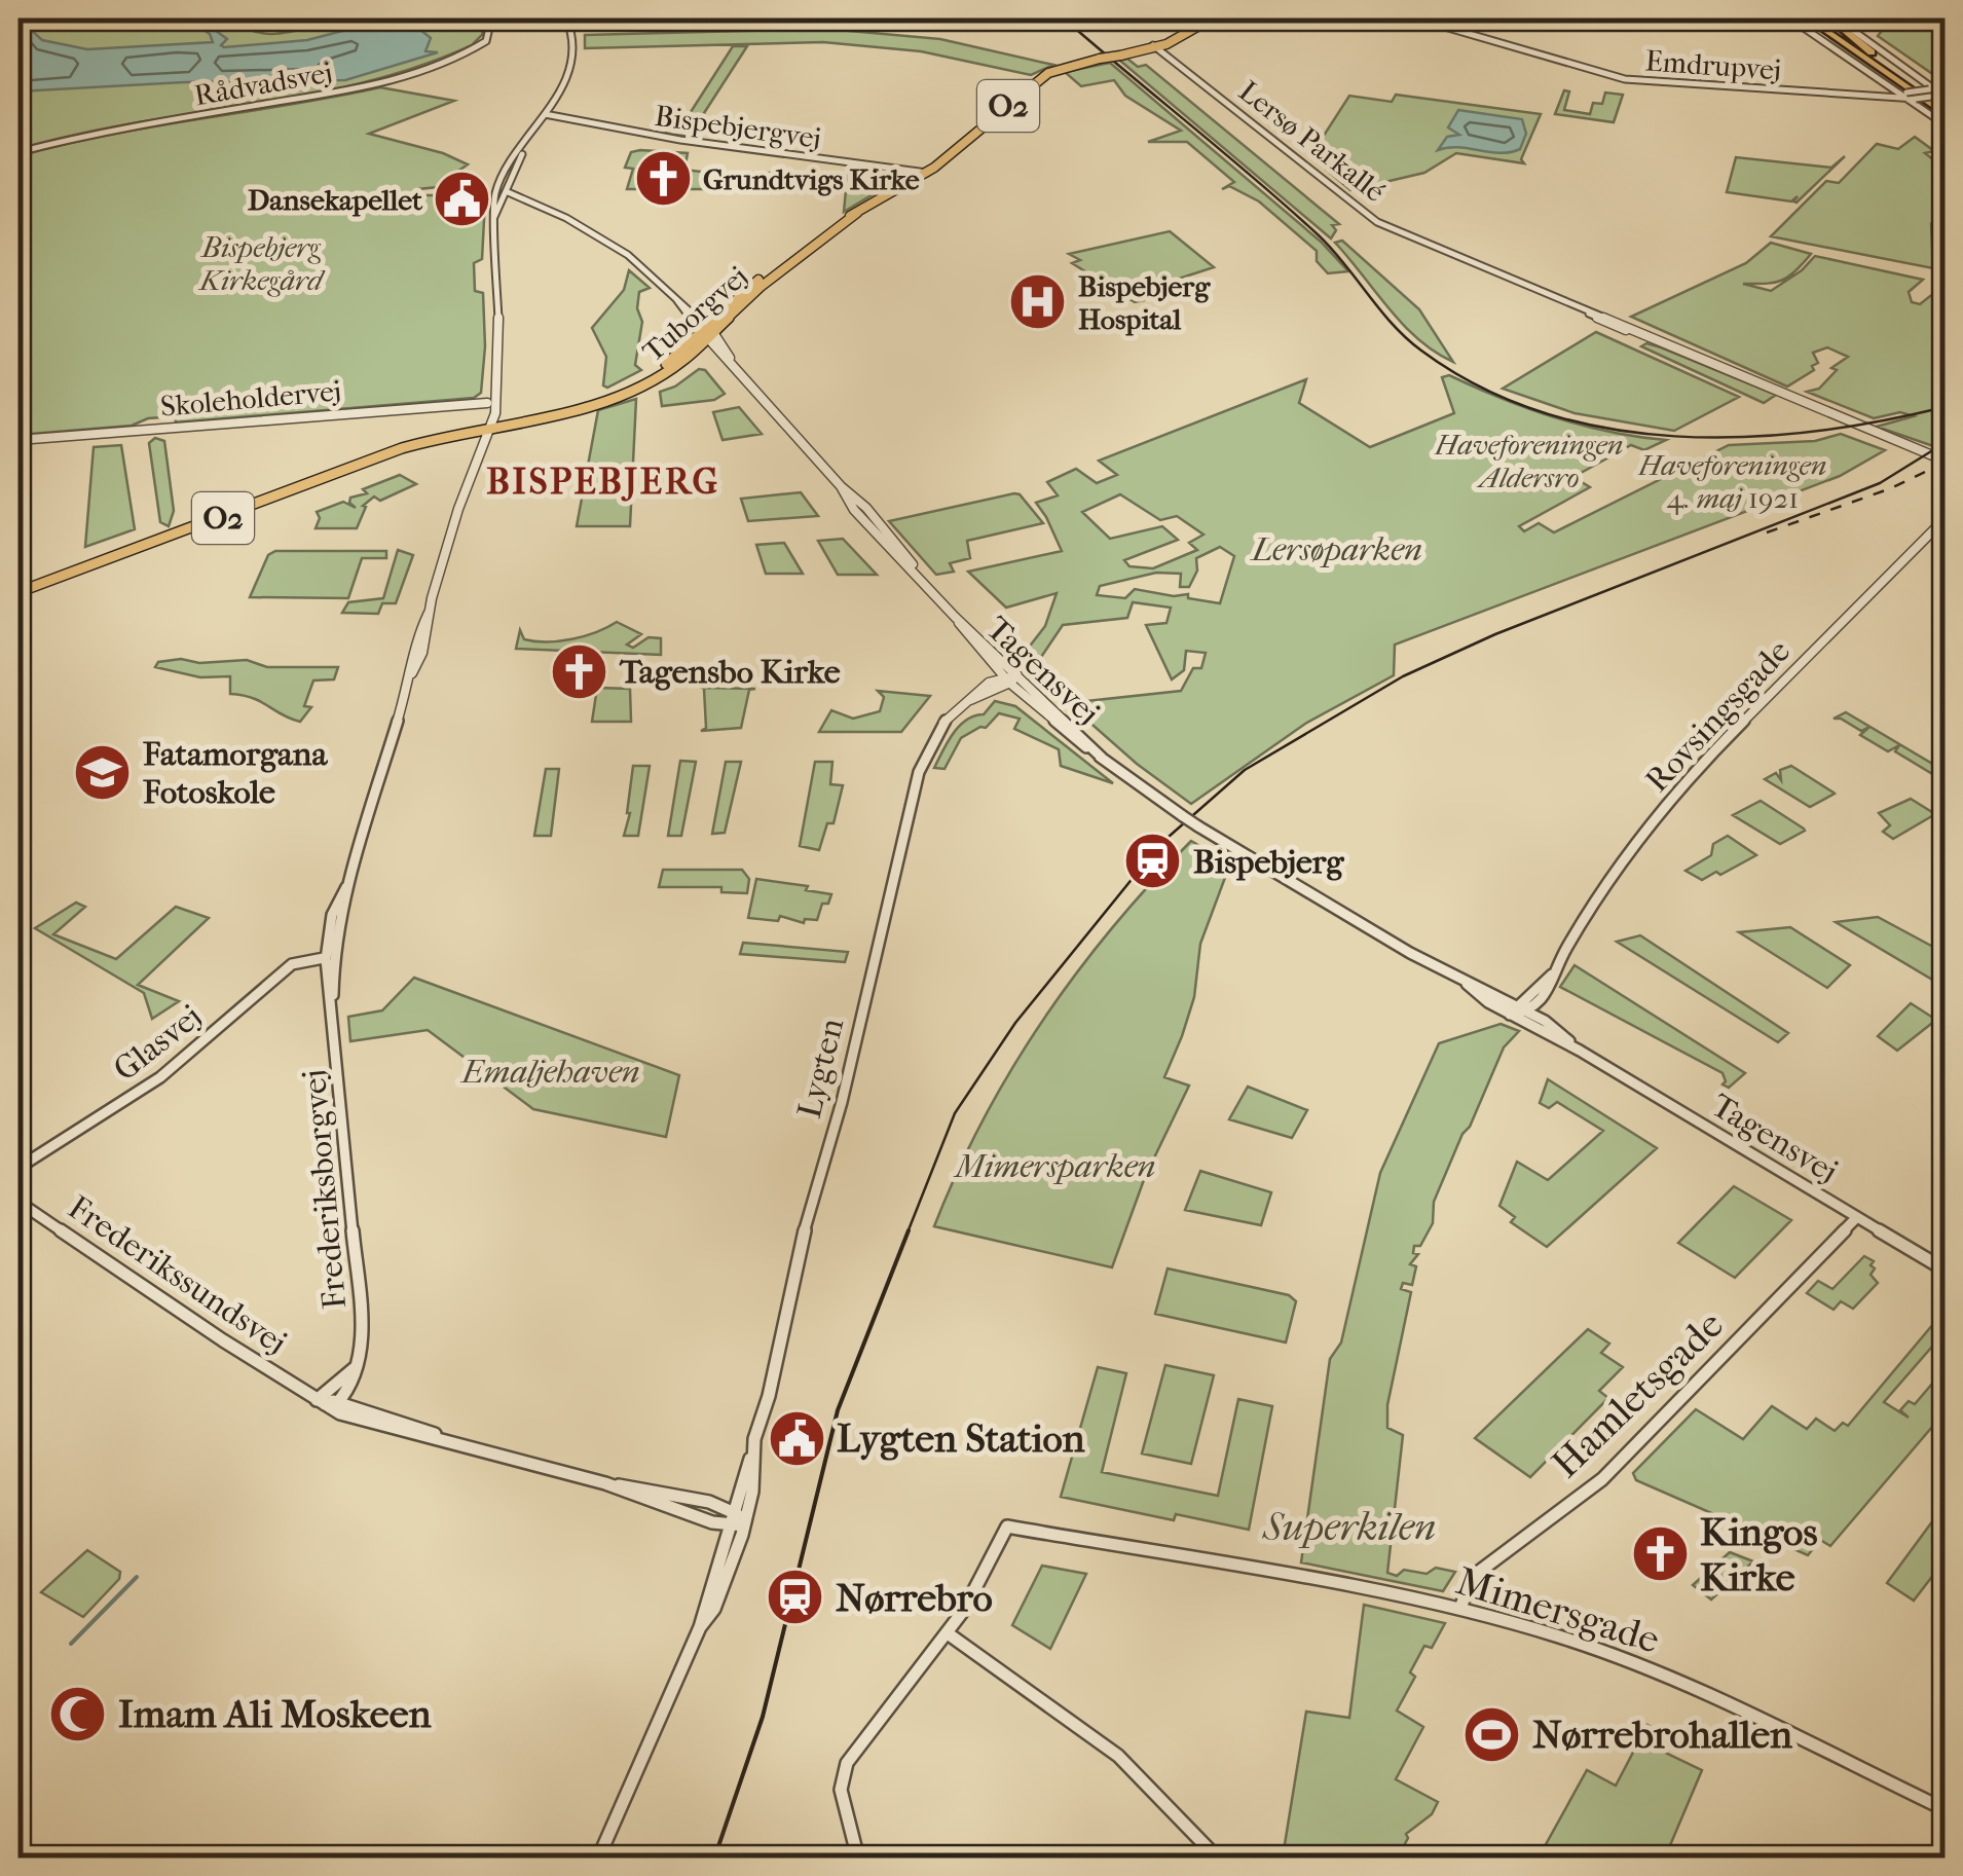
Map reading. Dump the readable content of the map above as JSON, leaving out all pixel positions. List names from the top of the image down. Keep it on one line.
{"streets":{"main road":["O2","Tuborgvej"],"street":["Emdrupvej","Rådvadsvej","Bispebjergvej","Lersø Parkallé","Skoleholdervej","Tagensvej","Rovsingsgade","Glasvej","Lygten","Frederiksborgvej","Frederikssundsvej","Hamletsgade","Mimersgade"]},"crossings":[["O2","Tuborgvej"],["O2","Frederiksborgvej"],["Bispebjergvej","Tuborgvej"],["Bispebjergvej","Frederiksborgvej"],["Lersø Parkallé","Tuborgvej"],["Tuborgvej","Tagensvej"],["Tuborgvej","Frederiksborgvej"],["Skoleholdervej","Frederiksborgvej"],["Tagensvej","Rovsingsgade"],["Tagensvej","Lygten"],["Tagensvej","Frederiksborgvej"],["Tagensvej","Hamletsgade"],["Glasvej","Frederiksborgvej"],["Lygten","Frederikssundsvej"],["Frederiksborgvej","Frederikssundsvej"],["Hamletsgade","Mimersgade"]],"districts":["BISPEBJERG"],"parks":["Bispebjerg Kirkegård","Haveforeningen Aldersro","Haveforeningen 4. maj 1921","Lersøparken","Emaljehaven","Mimersparken","Superkilen"],"places":{"church":["Grundtvigs Kirke","Tagensbo Kirke","Kingos Kirke"],"public building":["Dansekapellet","Lygten Station"],"hospital":["Bispebjerg Hospital"],"school or university":["Fatamorgana Fotoskole"],"station":["Bispebjerg","Nørrebro"],"mosque":["Imam Ali Moskeen"],"sports":["Nørrebrohallen"]}}
